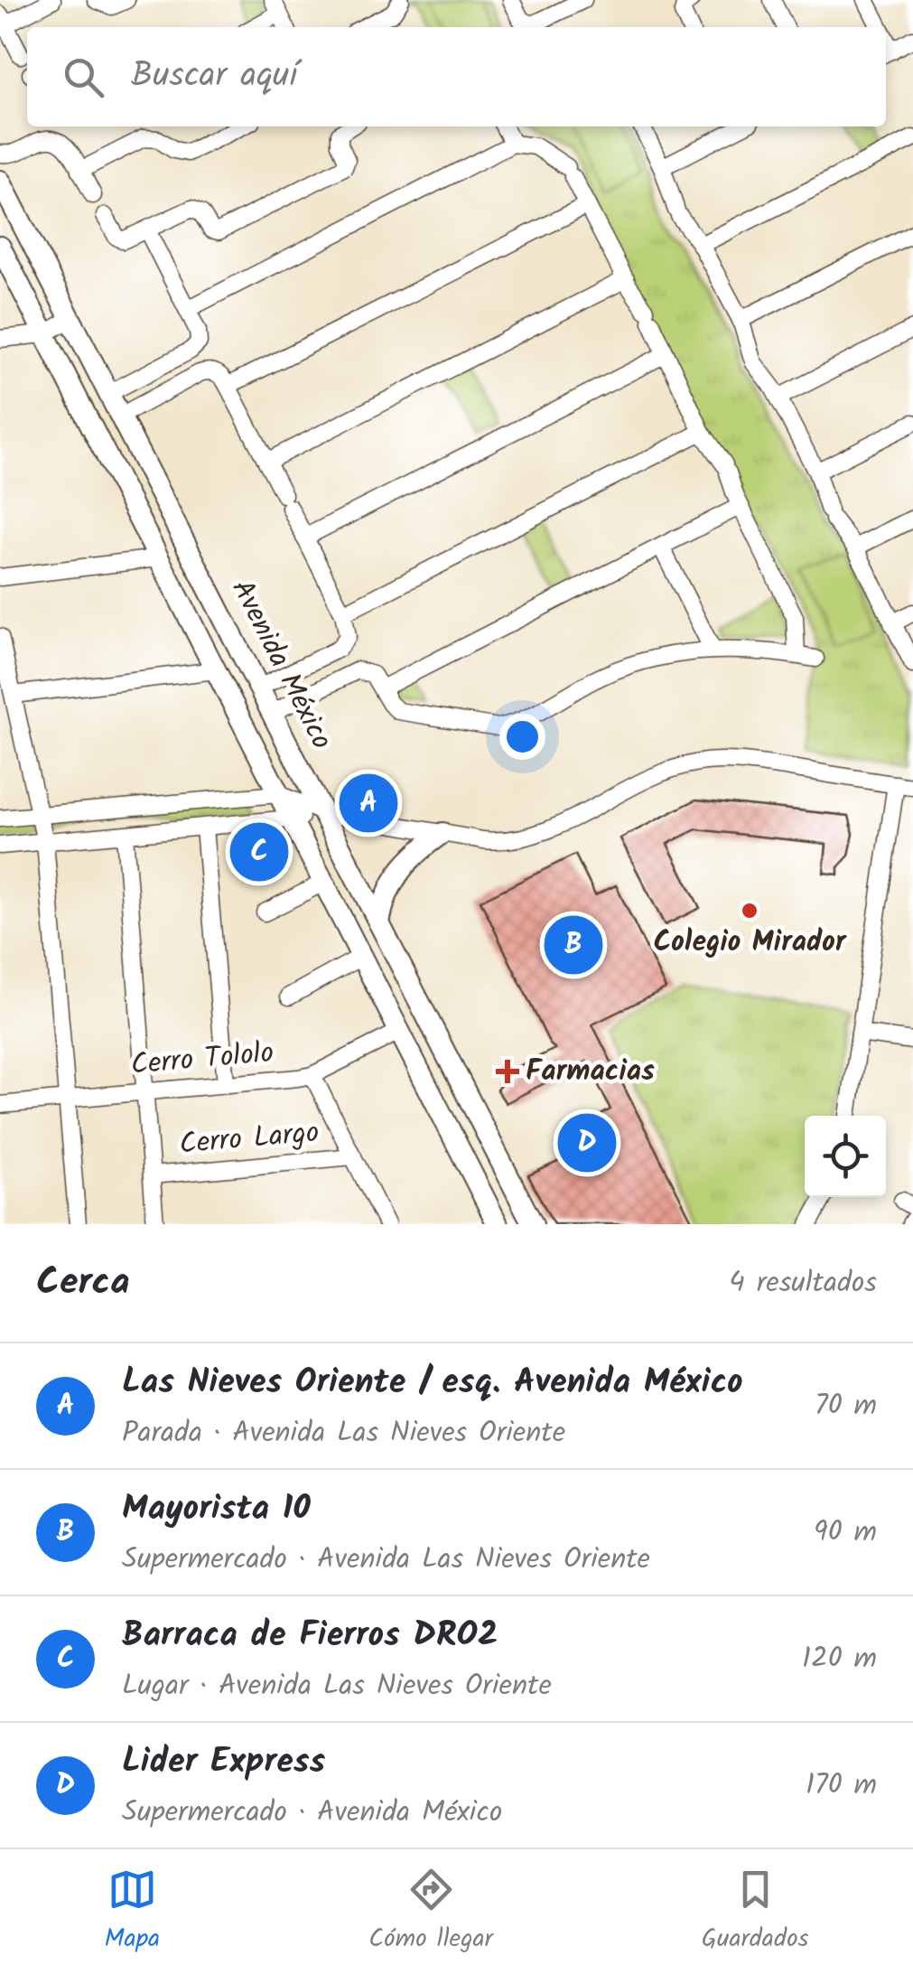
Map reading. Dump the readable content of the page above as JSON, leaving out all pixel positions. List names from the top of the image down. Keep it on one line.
{"streets":{"main road":["Avenida México"],"street":["Cerro Tololo","Cerro Largo"]},"crossings":[["Avenida México","Cerro Tololo"]],"places":{"other":["Colegio Mirador"],"health":["Farmacias"]},"page":{"search":"Buscar aquí","pins":["A","C","B","D"],"heading":["Cerca","4 resultados"],"list":[{"mark":"A","name":"Las Nieves Oriente / esq. Avenida México","note":"Parada · Avenida Las Nieves Oriente","value":"70 m"},{"mark":"B","name":"Mayorista 10","note":"Supermercado · Avenida Las Nieves Oriente","value":"90 m"},{"mark":"C","name":"Barraca de Fierros DRO2","note":"Lugar · Avenida Las Nieves Oriente","value":"120 m"},{"mark":"D","name":"Lider Express","note":"Supermercado · Avenida México","value":"170 m"}],"nav":["Mapa","Cómo llegar","Guardados"]}}
